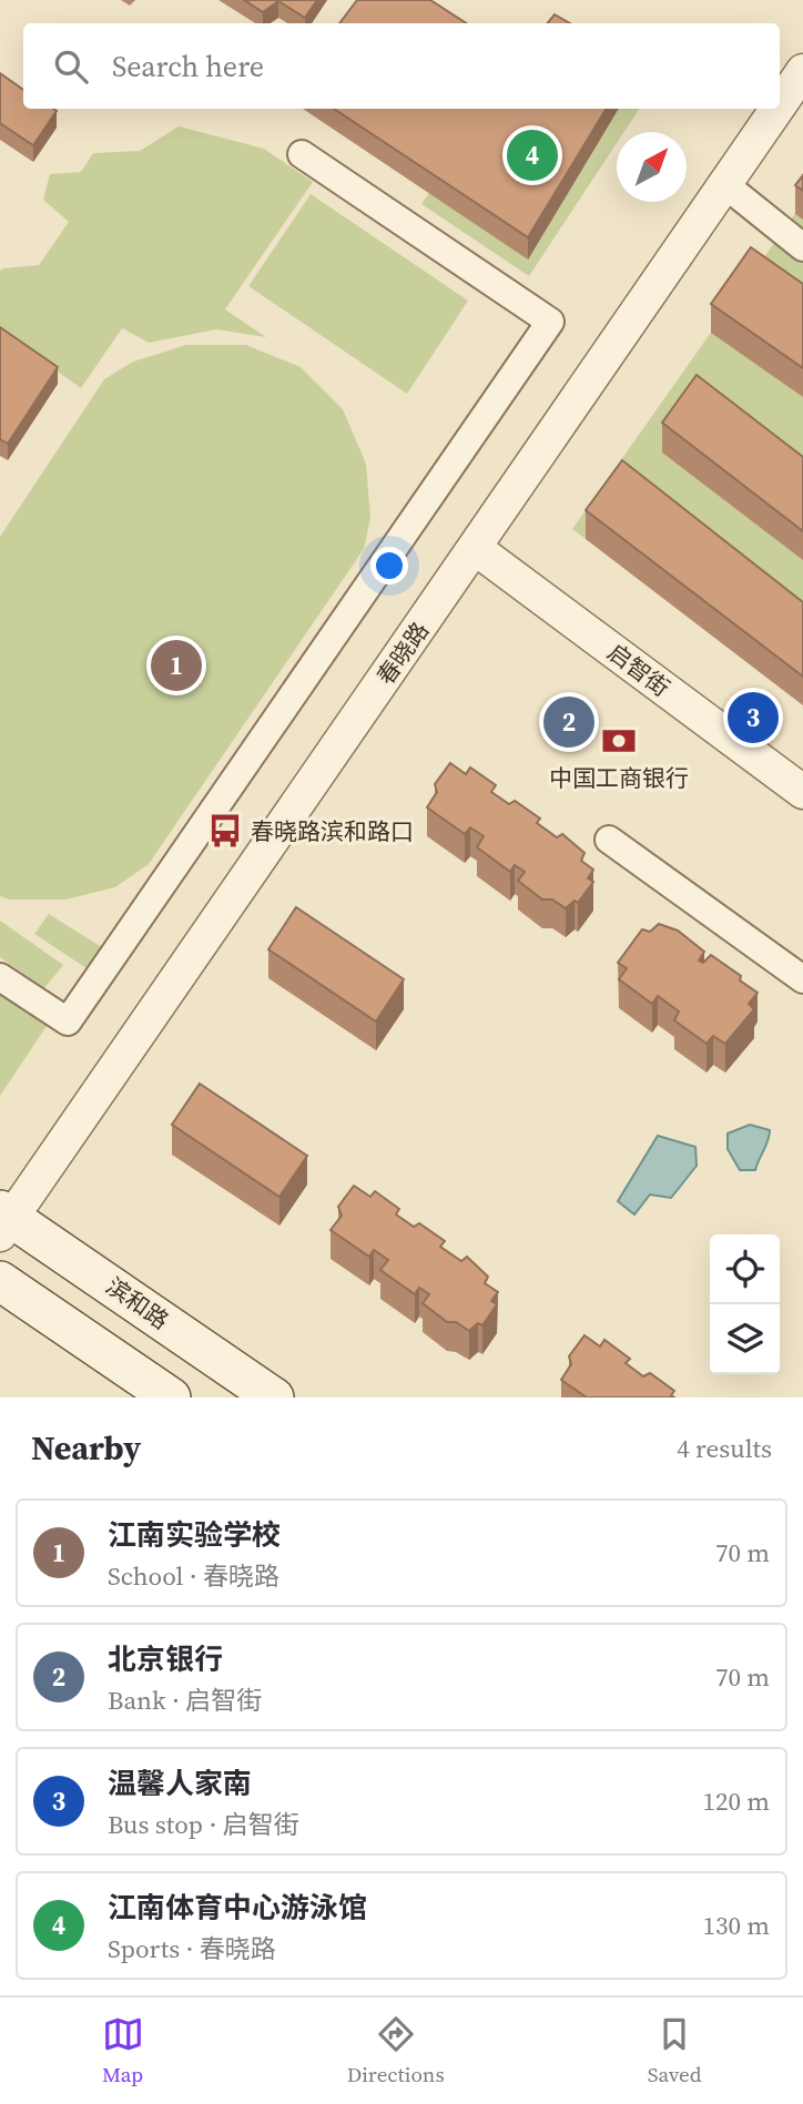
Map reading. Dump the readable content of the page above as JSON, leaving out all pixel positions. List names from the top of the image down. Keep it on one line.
{"streets":{"main road":["滨和路"],"street":["春晓路","启智街"]},"crossings":[["春晓路","启智街"],["春晓路","滨和路"]],"places":{"bank":["中国工商银行"],"bus stop":["春晓路滨和路口"]},"north":"top right","page":{"search":"Search here","pins":["4","1","3","2"],"heading":["Nearby","4 results"],"list":[{"mark":"1","name":"江南实验学校","note":"School · 春晓路","value":"70 m"},{"mark":"2","name":"北京银行","note":"Bank · 启智街","value":"70 m"},{"mark":"3","name":"温馨人家南","note":"Bus stop · 启智街","value":"120 m"},{"mark":"4","name":"江南体育中心游泳馆","note":"Sports · 春晓路","value":"130 m"}],"nav":["Map","Directions","Saved"]}}
